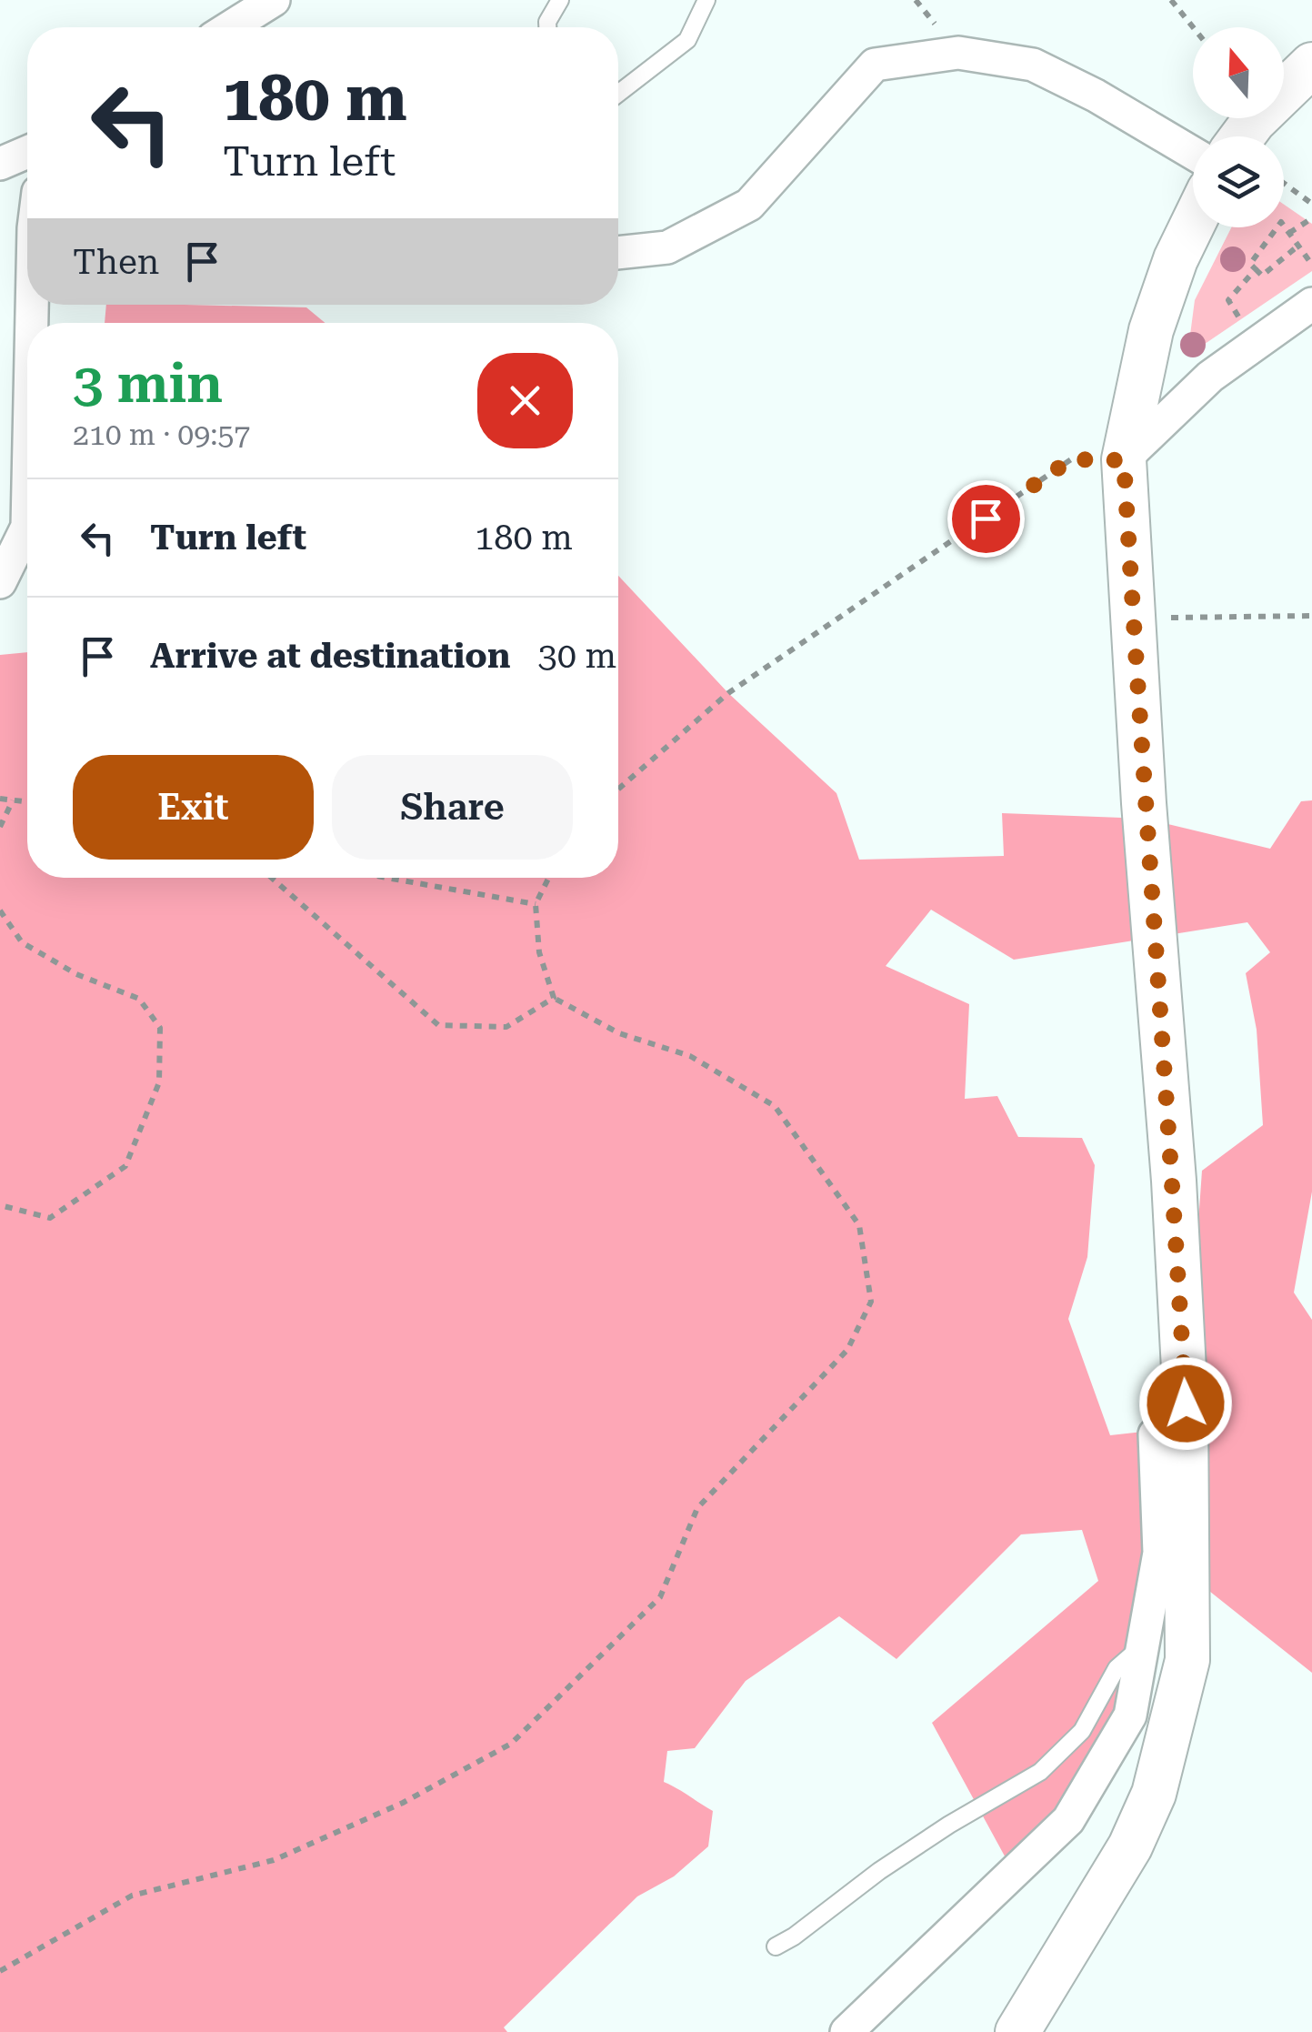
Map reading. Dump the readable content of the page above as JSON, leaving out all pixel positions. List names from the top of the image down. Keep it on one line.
{"north":"top","page":{"turn":["180 m","Turn left"],"then":"Then","heading":["3 min","210 m · 09:57"],"list":[{"name":"Turn left","value":"180 m"},{"name":"Arrive at destination","value":"30 m"}],"buttons":["Exit","Share"]}}
